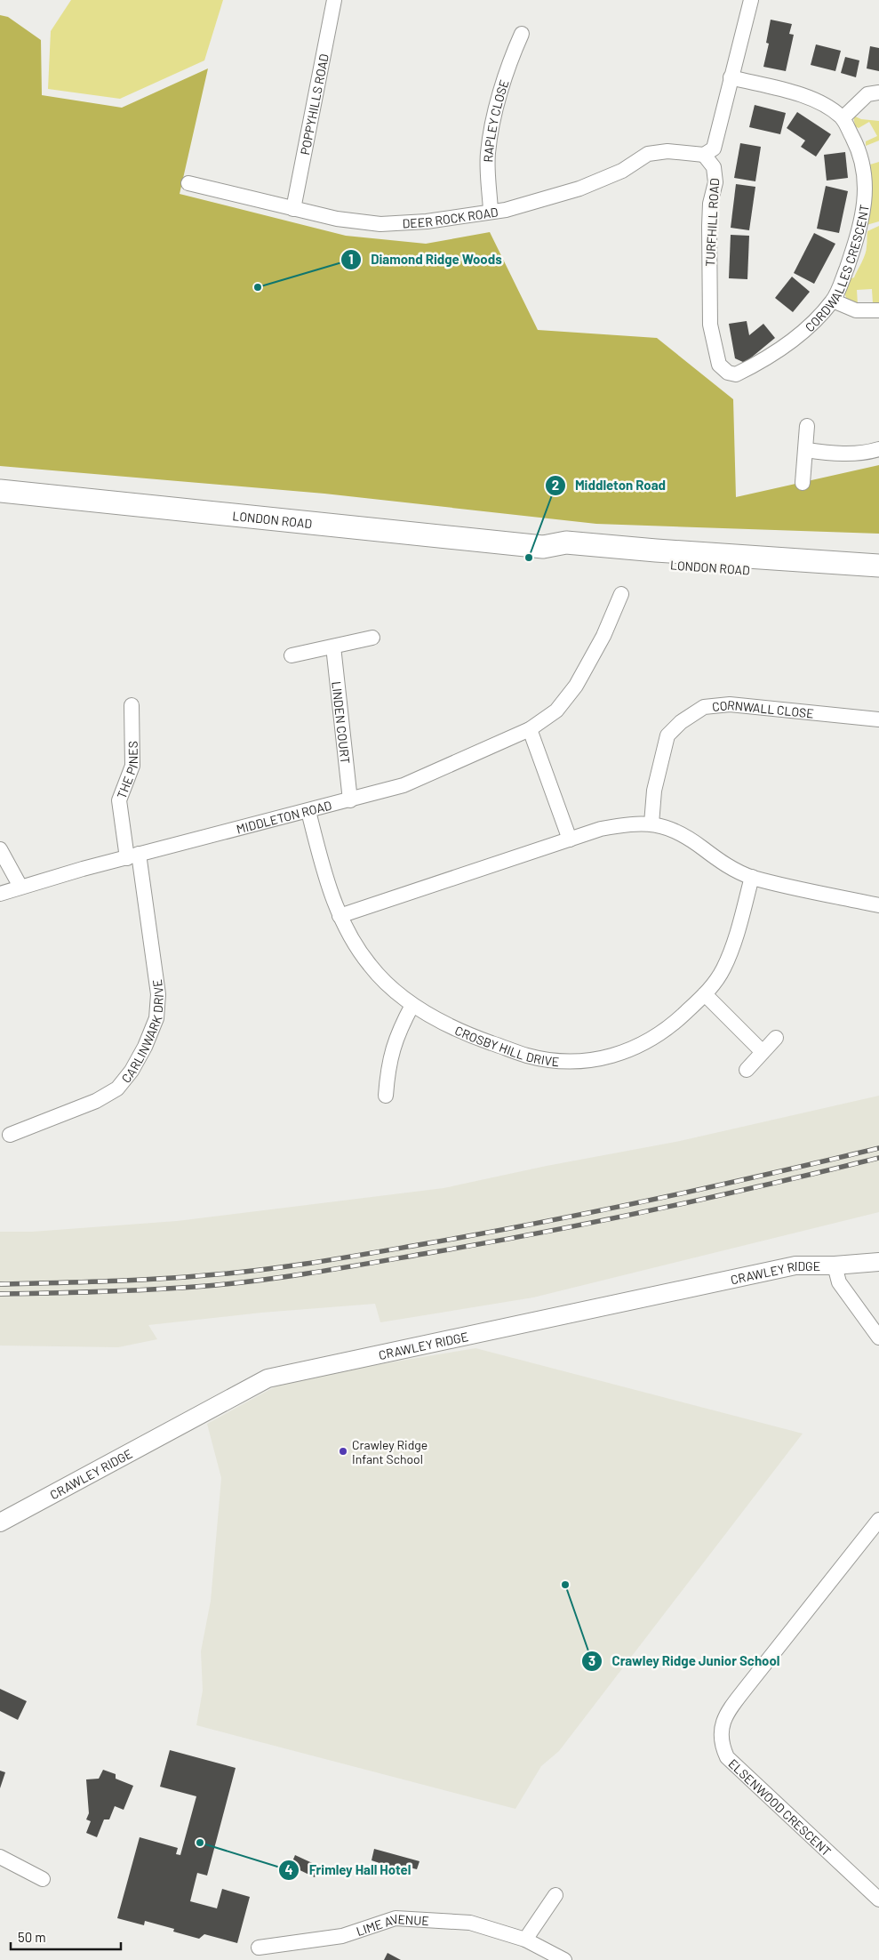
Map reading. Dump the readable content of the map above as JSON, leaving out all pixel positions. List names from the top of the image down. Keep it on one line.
{"streets":{"main road":["LONDON ROAD"],"street":["POPPYHILLS ROAD","RAPLEY CLOSE","DEER ROCK ROAD","TURFHILL ROAD","CORDWALLES CRESCENT","CORNWALL CLOSE","LINDEN COURT","THE PINES","MIDDLETON ROAD","CARLINWARK DRIVE","CROSBY HILL DRIVE","CRAWLEY RIDGE","ELSENWOOD CRESCENT","LIME AVENUE"]},"crossings":[["POPPYHILLS ROAD","DEER ROCK ROAD"],["RAPLEY CLOSE","DEER ROCK ROAD"],["DEER ROCK ROAD","TURFHILL ROAD"],["TURFHILL ROAD","CORDWALLES CRESCENT"],["LINDEN COURT","MIDDLETON ROAD"],["THE PINES","MIDDLETON ROAD"],["THE PINES","CARLINWARK DRIVE"],["MIDDLETON ROAD","CARLINWARK DRIVE"],["MIDDLETON ROAD","CROSBY HILL DRIVE"]],"places":["Diamond Ridge Woods","Middleton Road","Crawley Ridge Infant School","Crawley Ridge Junior School","Frimley Hall Hotel"],"scale_bar":"50 m"}
